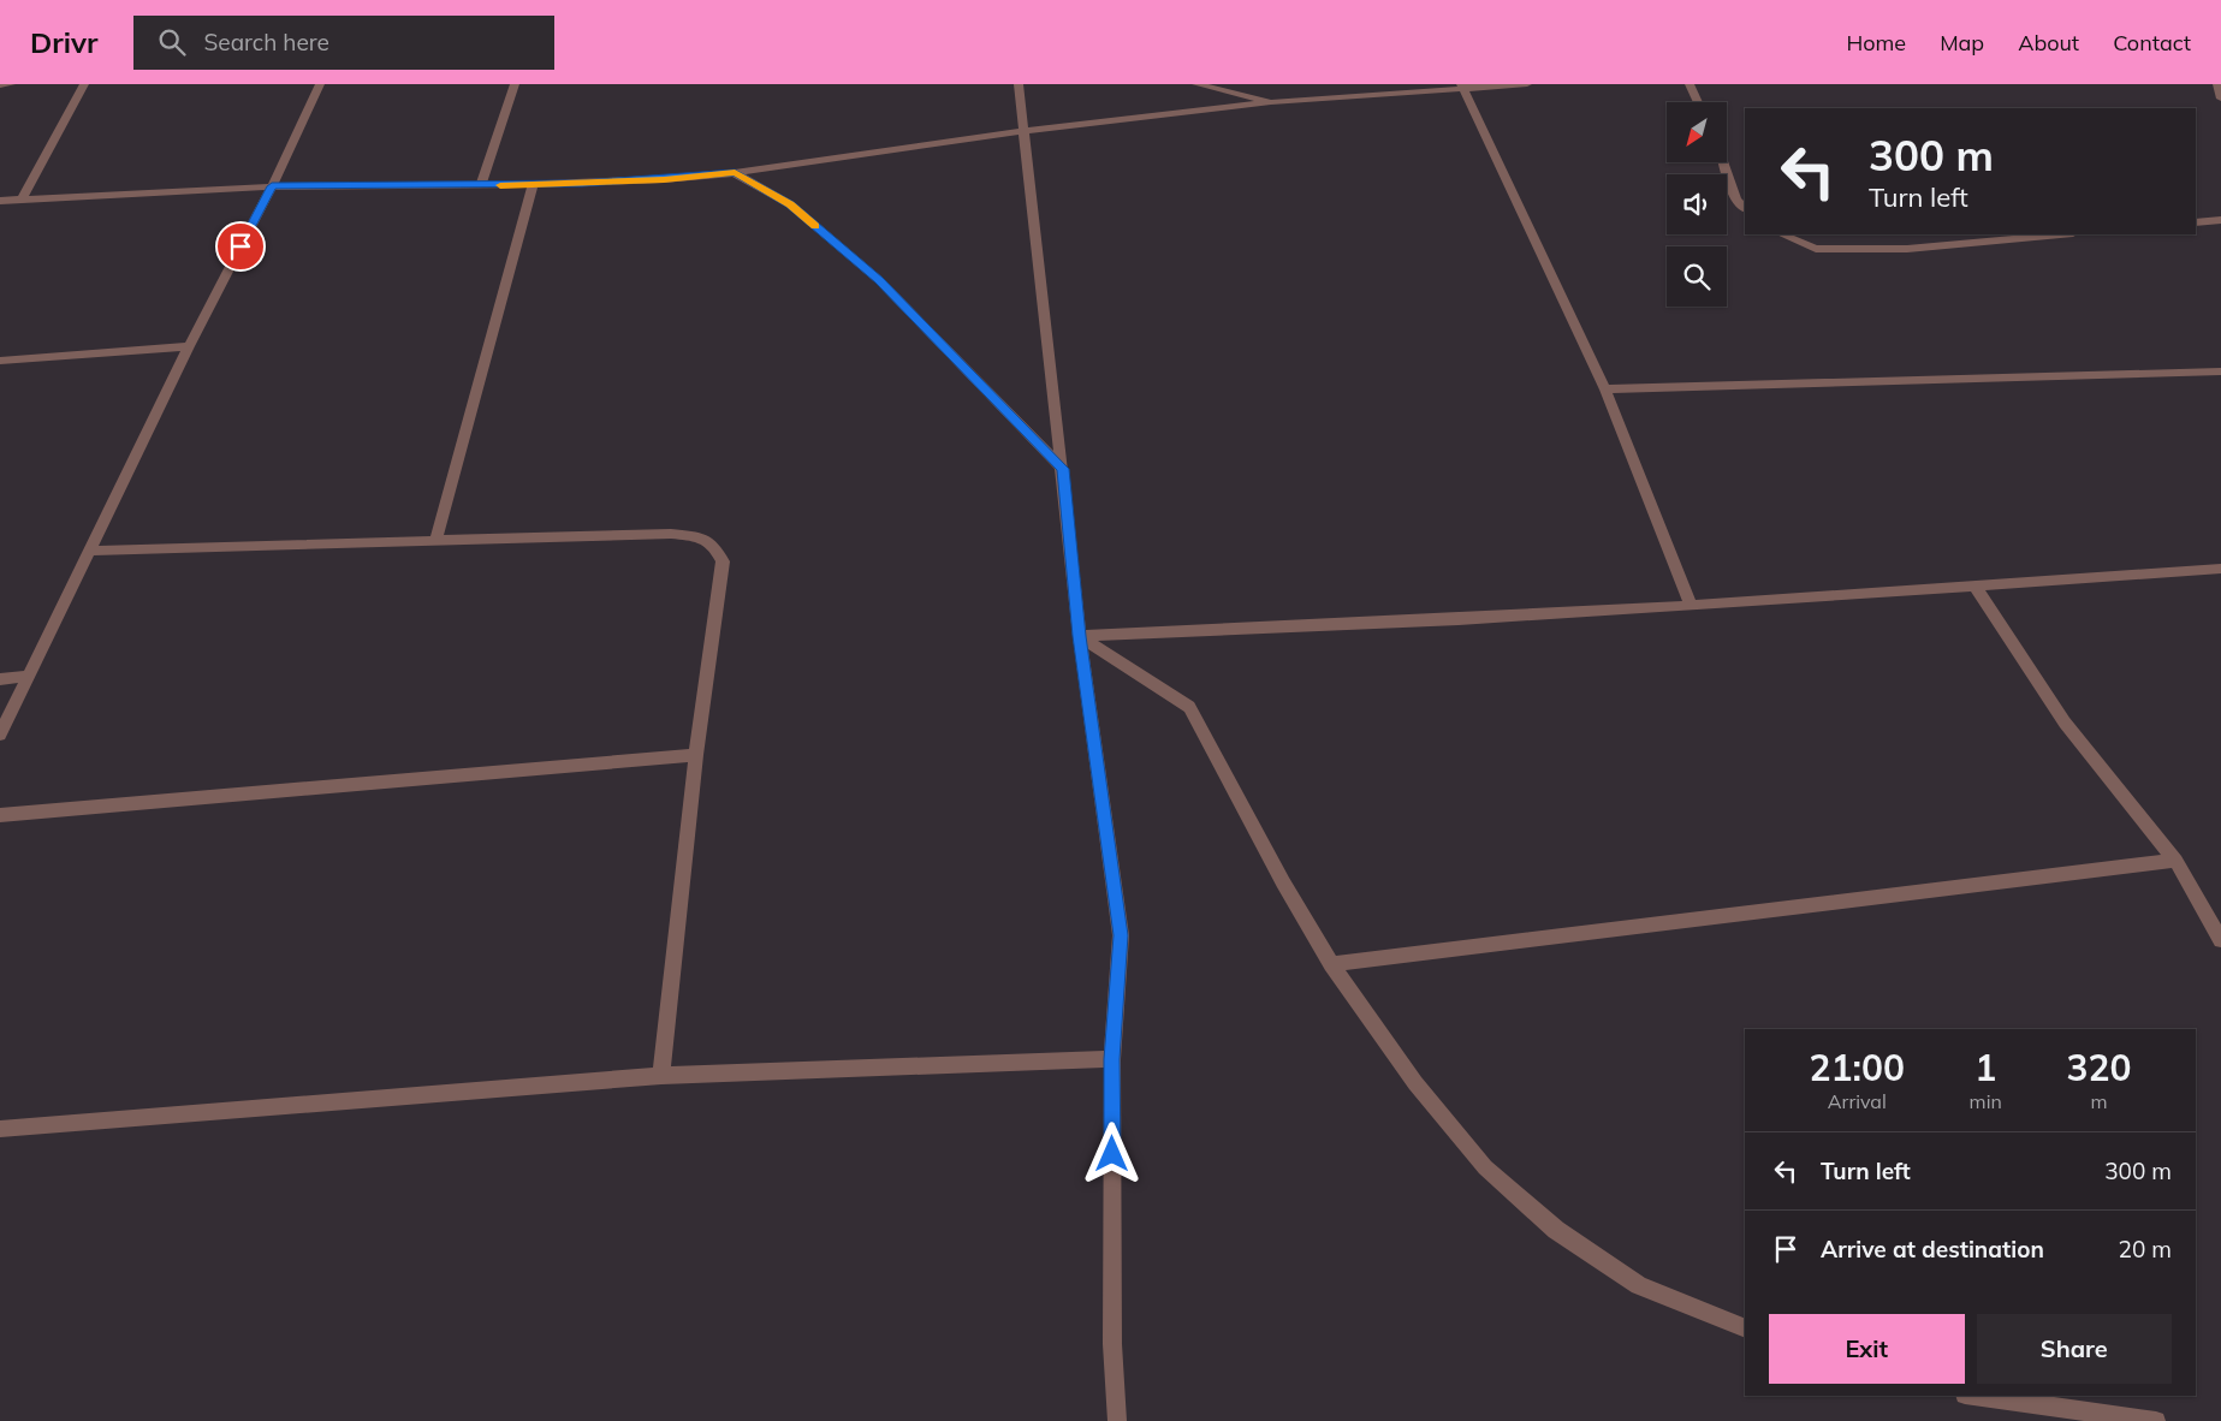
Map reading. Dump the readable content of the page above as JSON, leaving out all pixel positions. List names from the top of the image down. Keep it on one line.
{"north":"bottom left","page":{"header":"Drivr","search":"Search here","nav":["Home","Map","About","Contact"],"turn":["300 m","Turn left"],"eta":["21:00","Arrival","1","min","320","m"],"list":[{"name":"Turn left","value":"300 m"},{"name":"Arrive at destination","value":"20 m"}],"buttons":["Exit","Share"]}}
